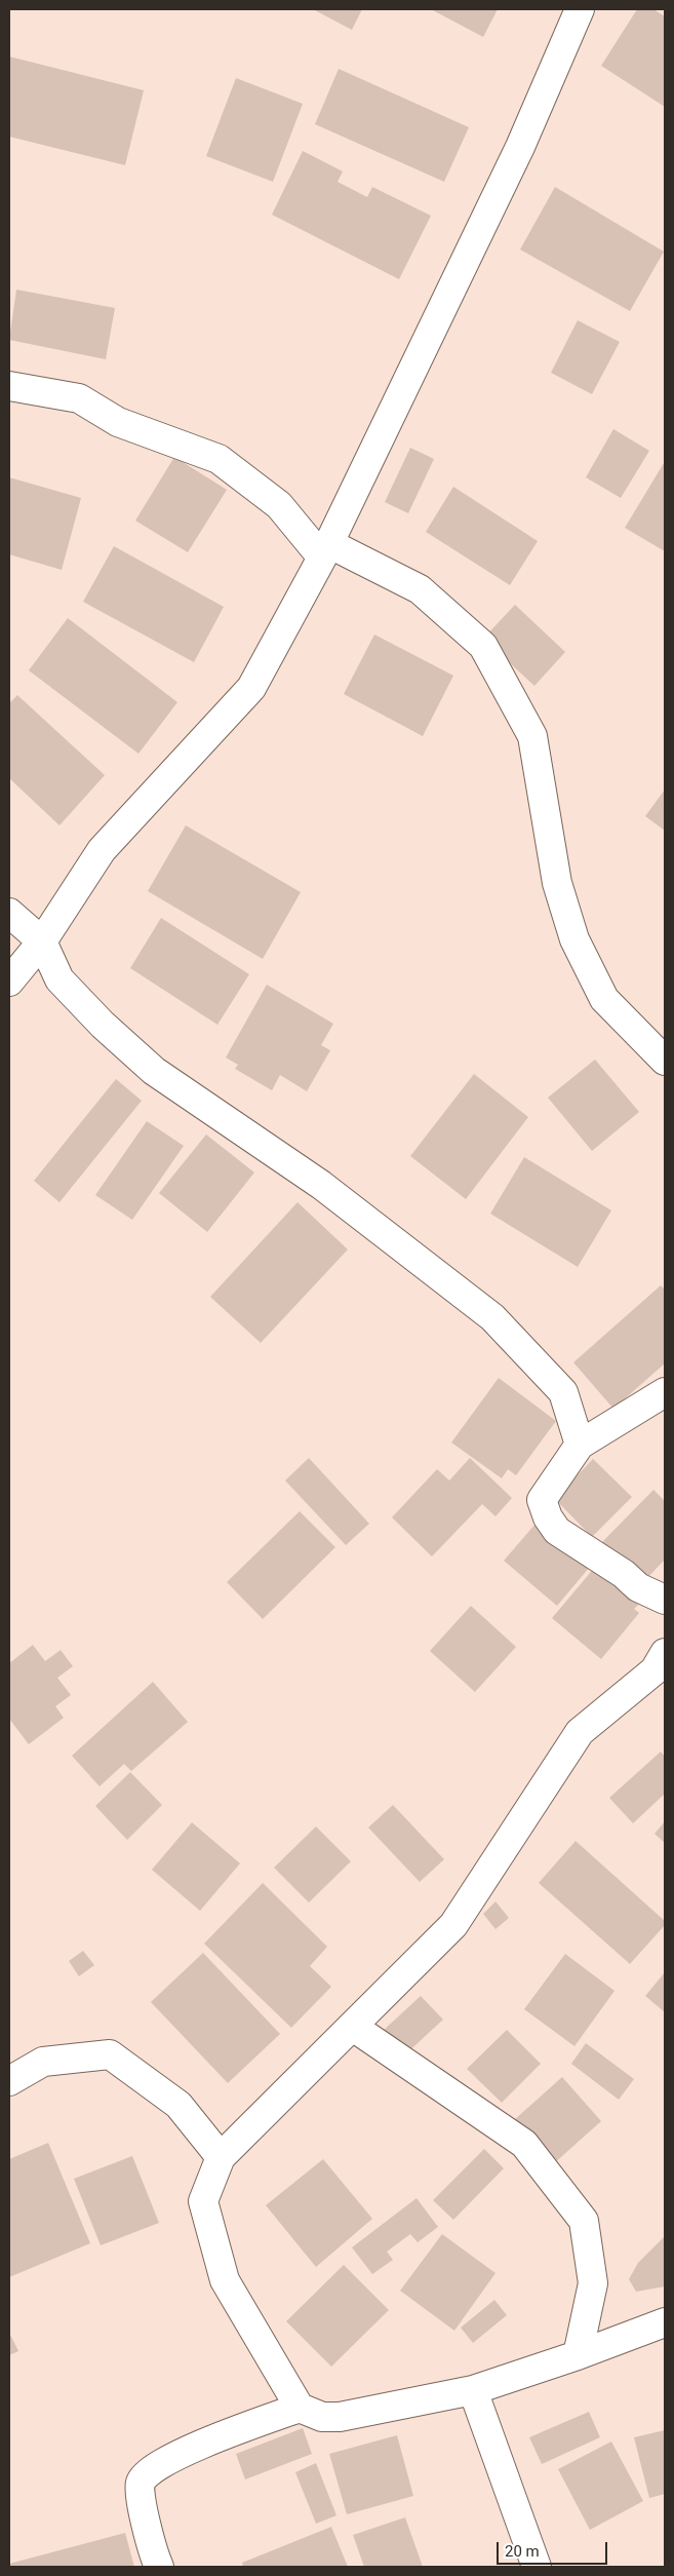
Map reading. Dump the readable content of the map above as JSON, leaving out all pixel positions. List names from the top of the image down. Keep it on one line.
{"scale_bar":"20 m"}
